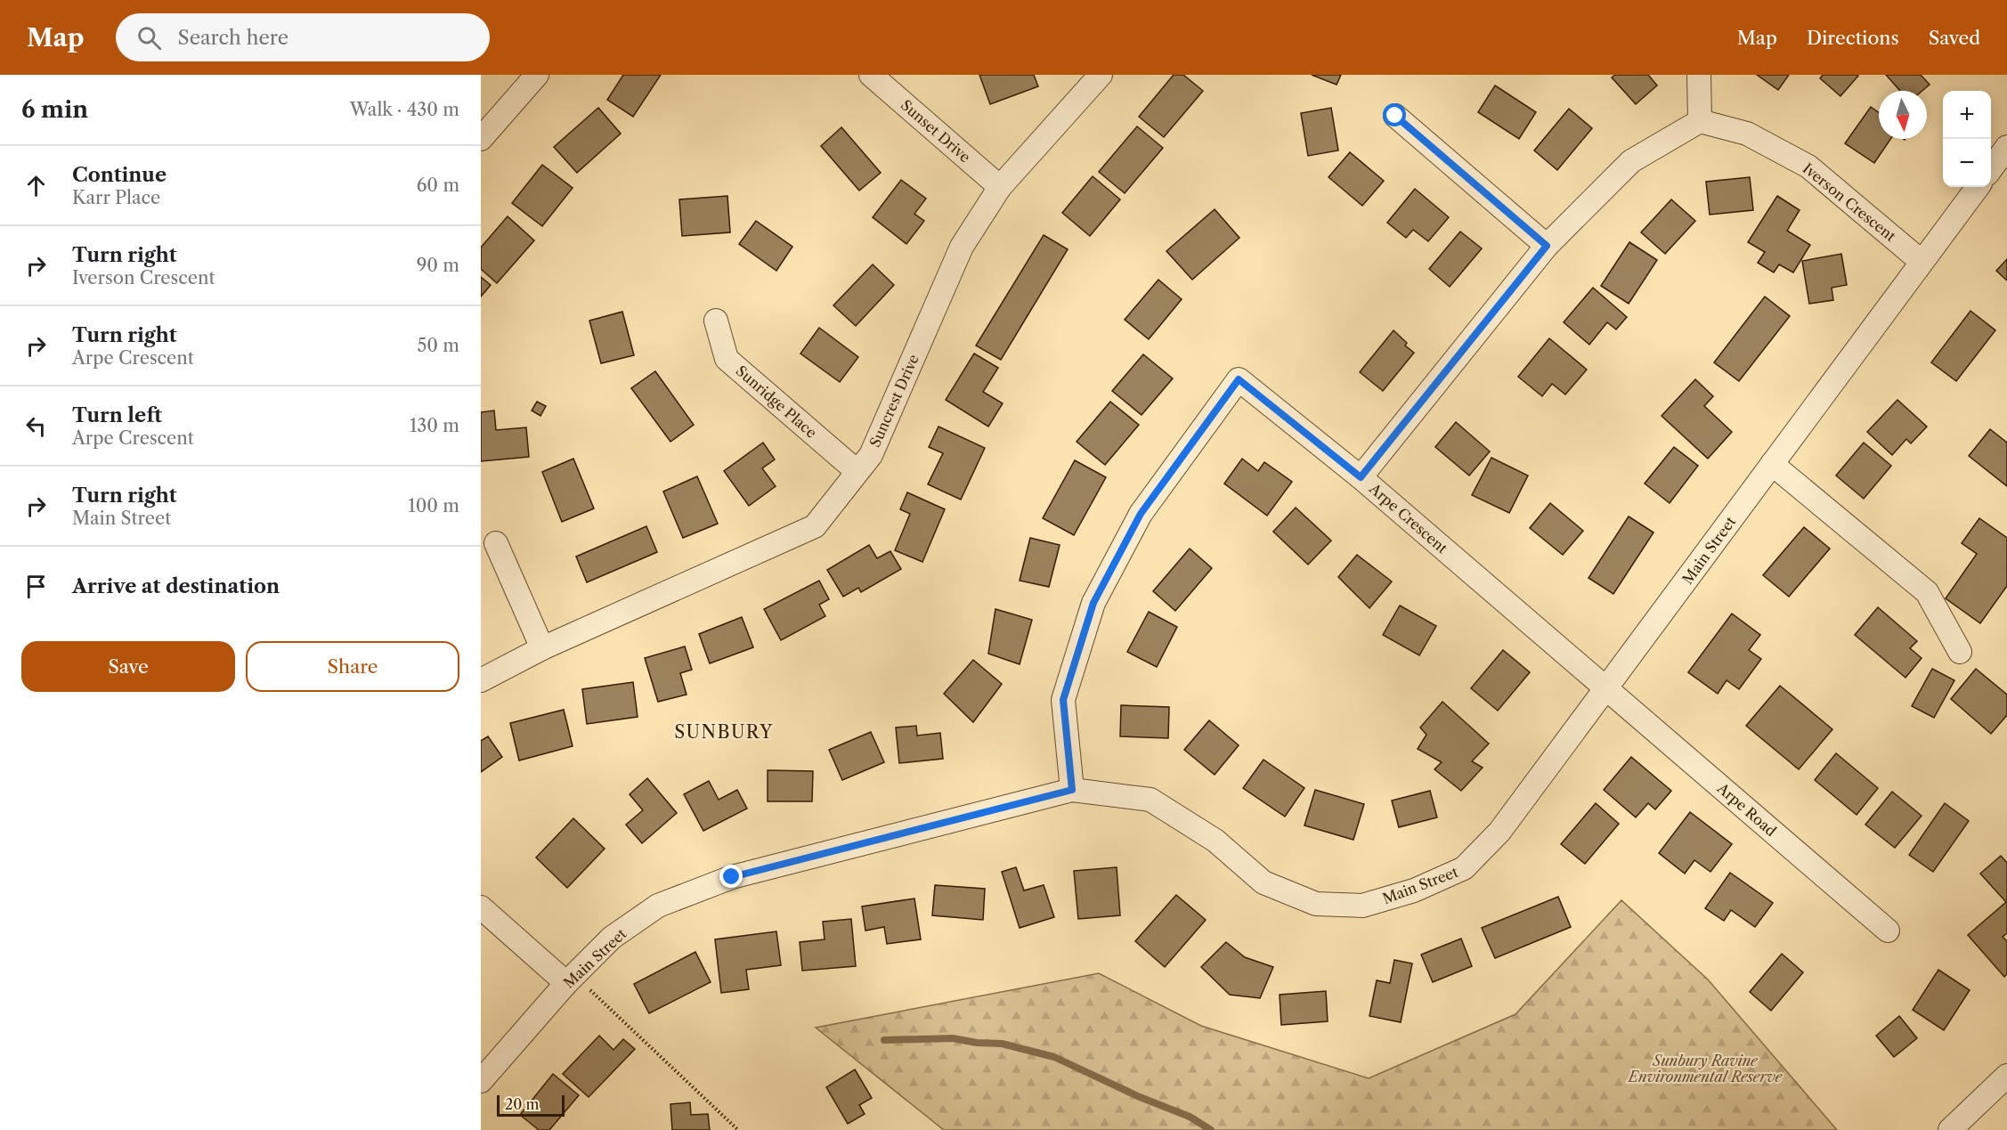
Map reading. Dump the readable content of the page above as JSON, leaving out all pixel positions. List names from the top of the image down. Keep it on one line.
{"streets":{"street":["Sunset Drive","Iverson Crescent","Suncrest Drive","Sunridge Place","Arpe Crescent","Main Street","Arpe Road"]},"crossings":[["Sunset Drive","Suncrest Drive"],["Iverson Crescent","Main Street"],["Suncrest Drive","Sunridge Place"],["Arpe Crescent","Main Street"],["Arpe Crescent","Arpe Road"],["Main Street","Arpe Road"]],"districts":["SUNBURY"],"parks":["Sunbury Ravine Environmental Reserve"],"scale_bar":"20 m","north":"bottom","page":{"header":"Map","search":"Search here","nav":["Map","Directions","Saved"],"heading":["6 min","Walk · 430 m"],"map_buttons":["+","−"],"list":[["Continue","Karr Place","60 m"],["Turn right","Iverson Crescent","90 m"],["Turn right","Arpe Crescent","50 m"],["Turn left","Arpe Crescent","130 m"],["Turn right","Main Street","100 m"],"Arrive at destination"],"buttons":["Save","Share"],"scale":"20 m"}}
